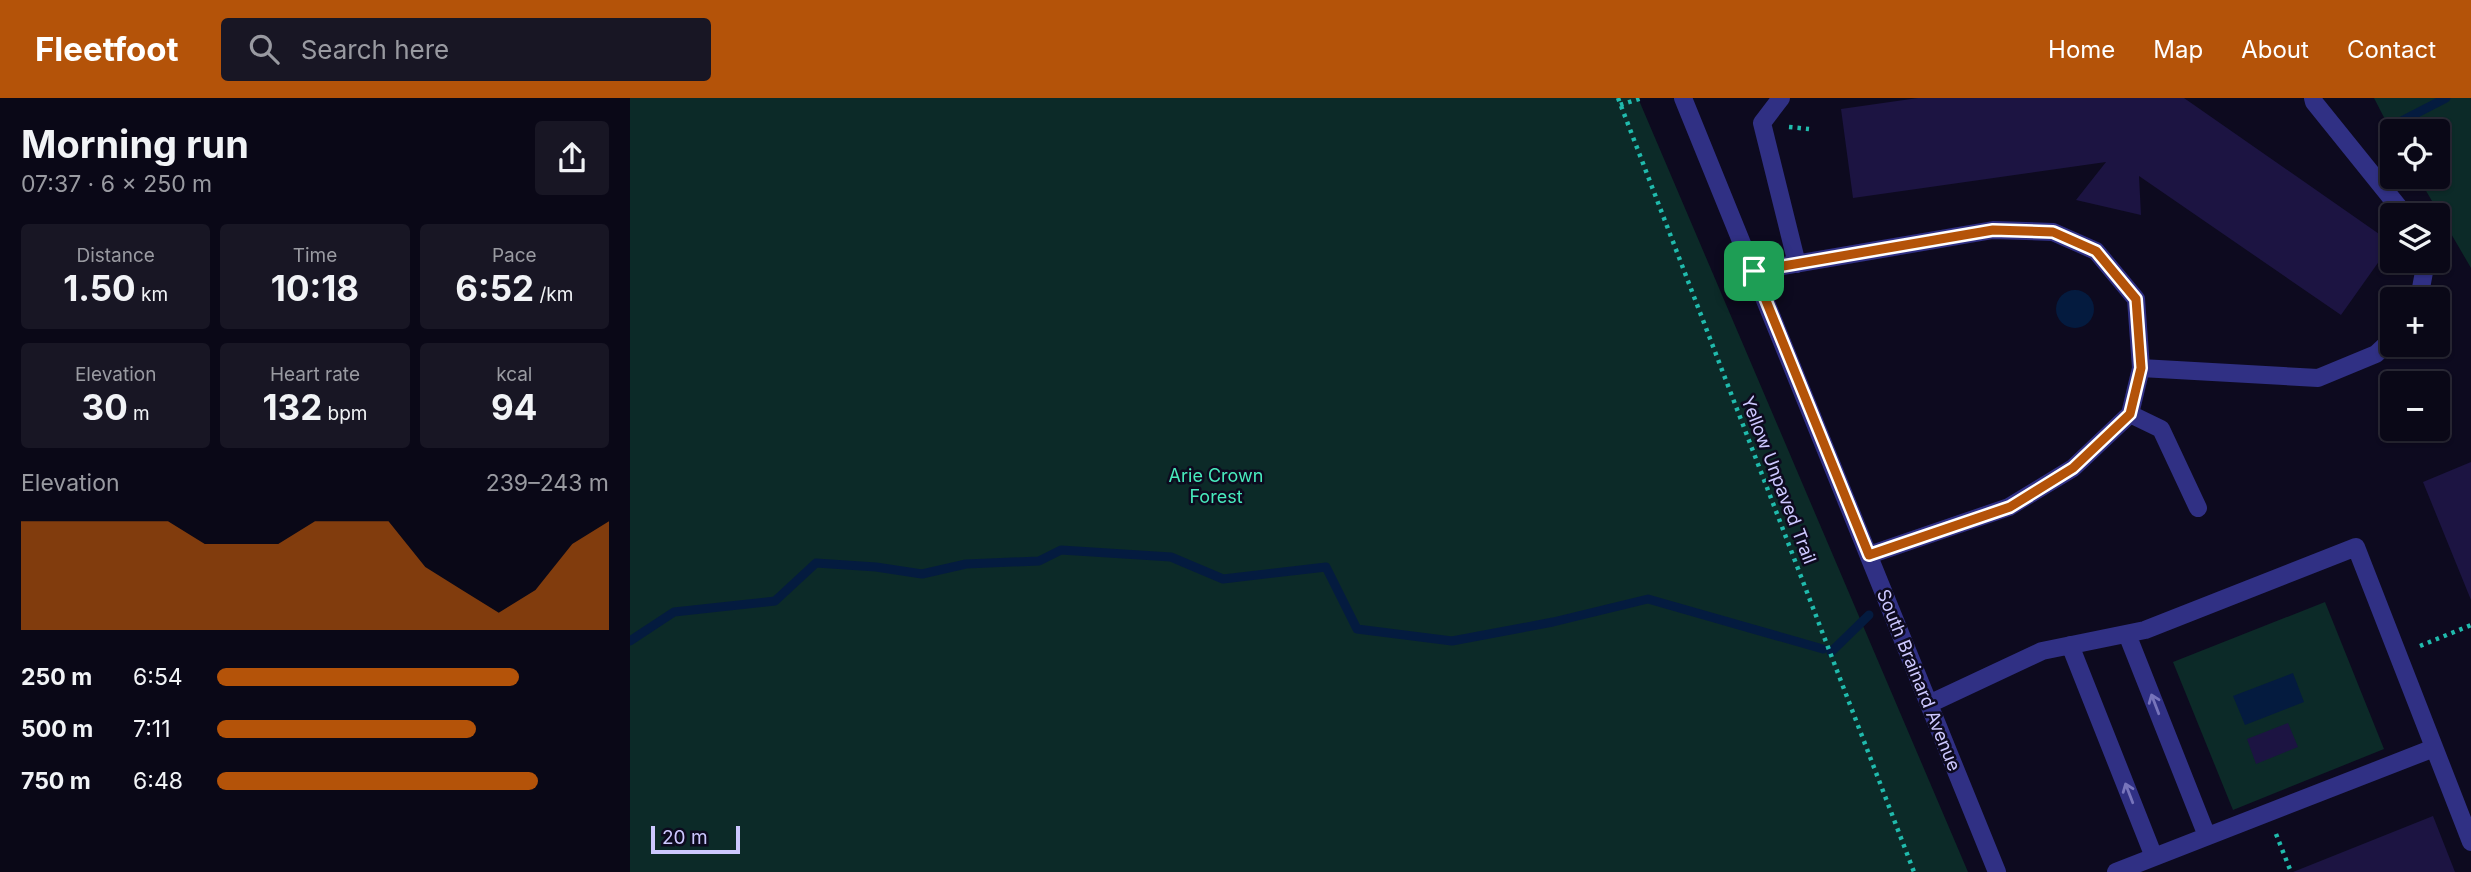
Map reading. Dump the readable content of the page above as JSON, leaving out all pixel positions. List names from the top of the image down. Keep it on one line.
{"streets":{"street":["South Brainard Avenue"],"path":["Yellow Unpaved Trail"]},"parks":["Arie Crown Forest"],"scale_bar":"20 m","page":{"header":"Fleetfoot","search":"Search here","nav":["Home","Map","About","Contact"],"heading":["Morning run","07:37 · 6 × 250 m"],"map_buttons":["+","−"],"stats":[["Distance","1.50 km"],["Time","10:18"],["Pace","6:52 /km"],["Elevation","30 m"],["Heart rate","132 bpm"],["kcal","94"]],"chart":["Elevation","239–243 m"],"list":[{"name":"250 m","note":"6:54"},{"name":"500 m","note":"7:11"},{"name":"750 m","note":"6:48"}],"scale":"20 m"}}
